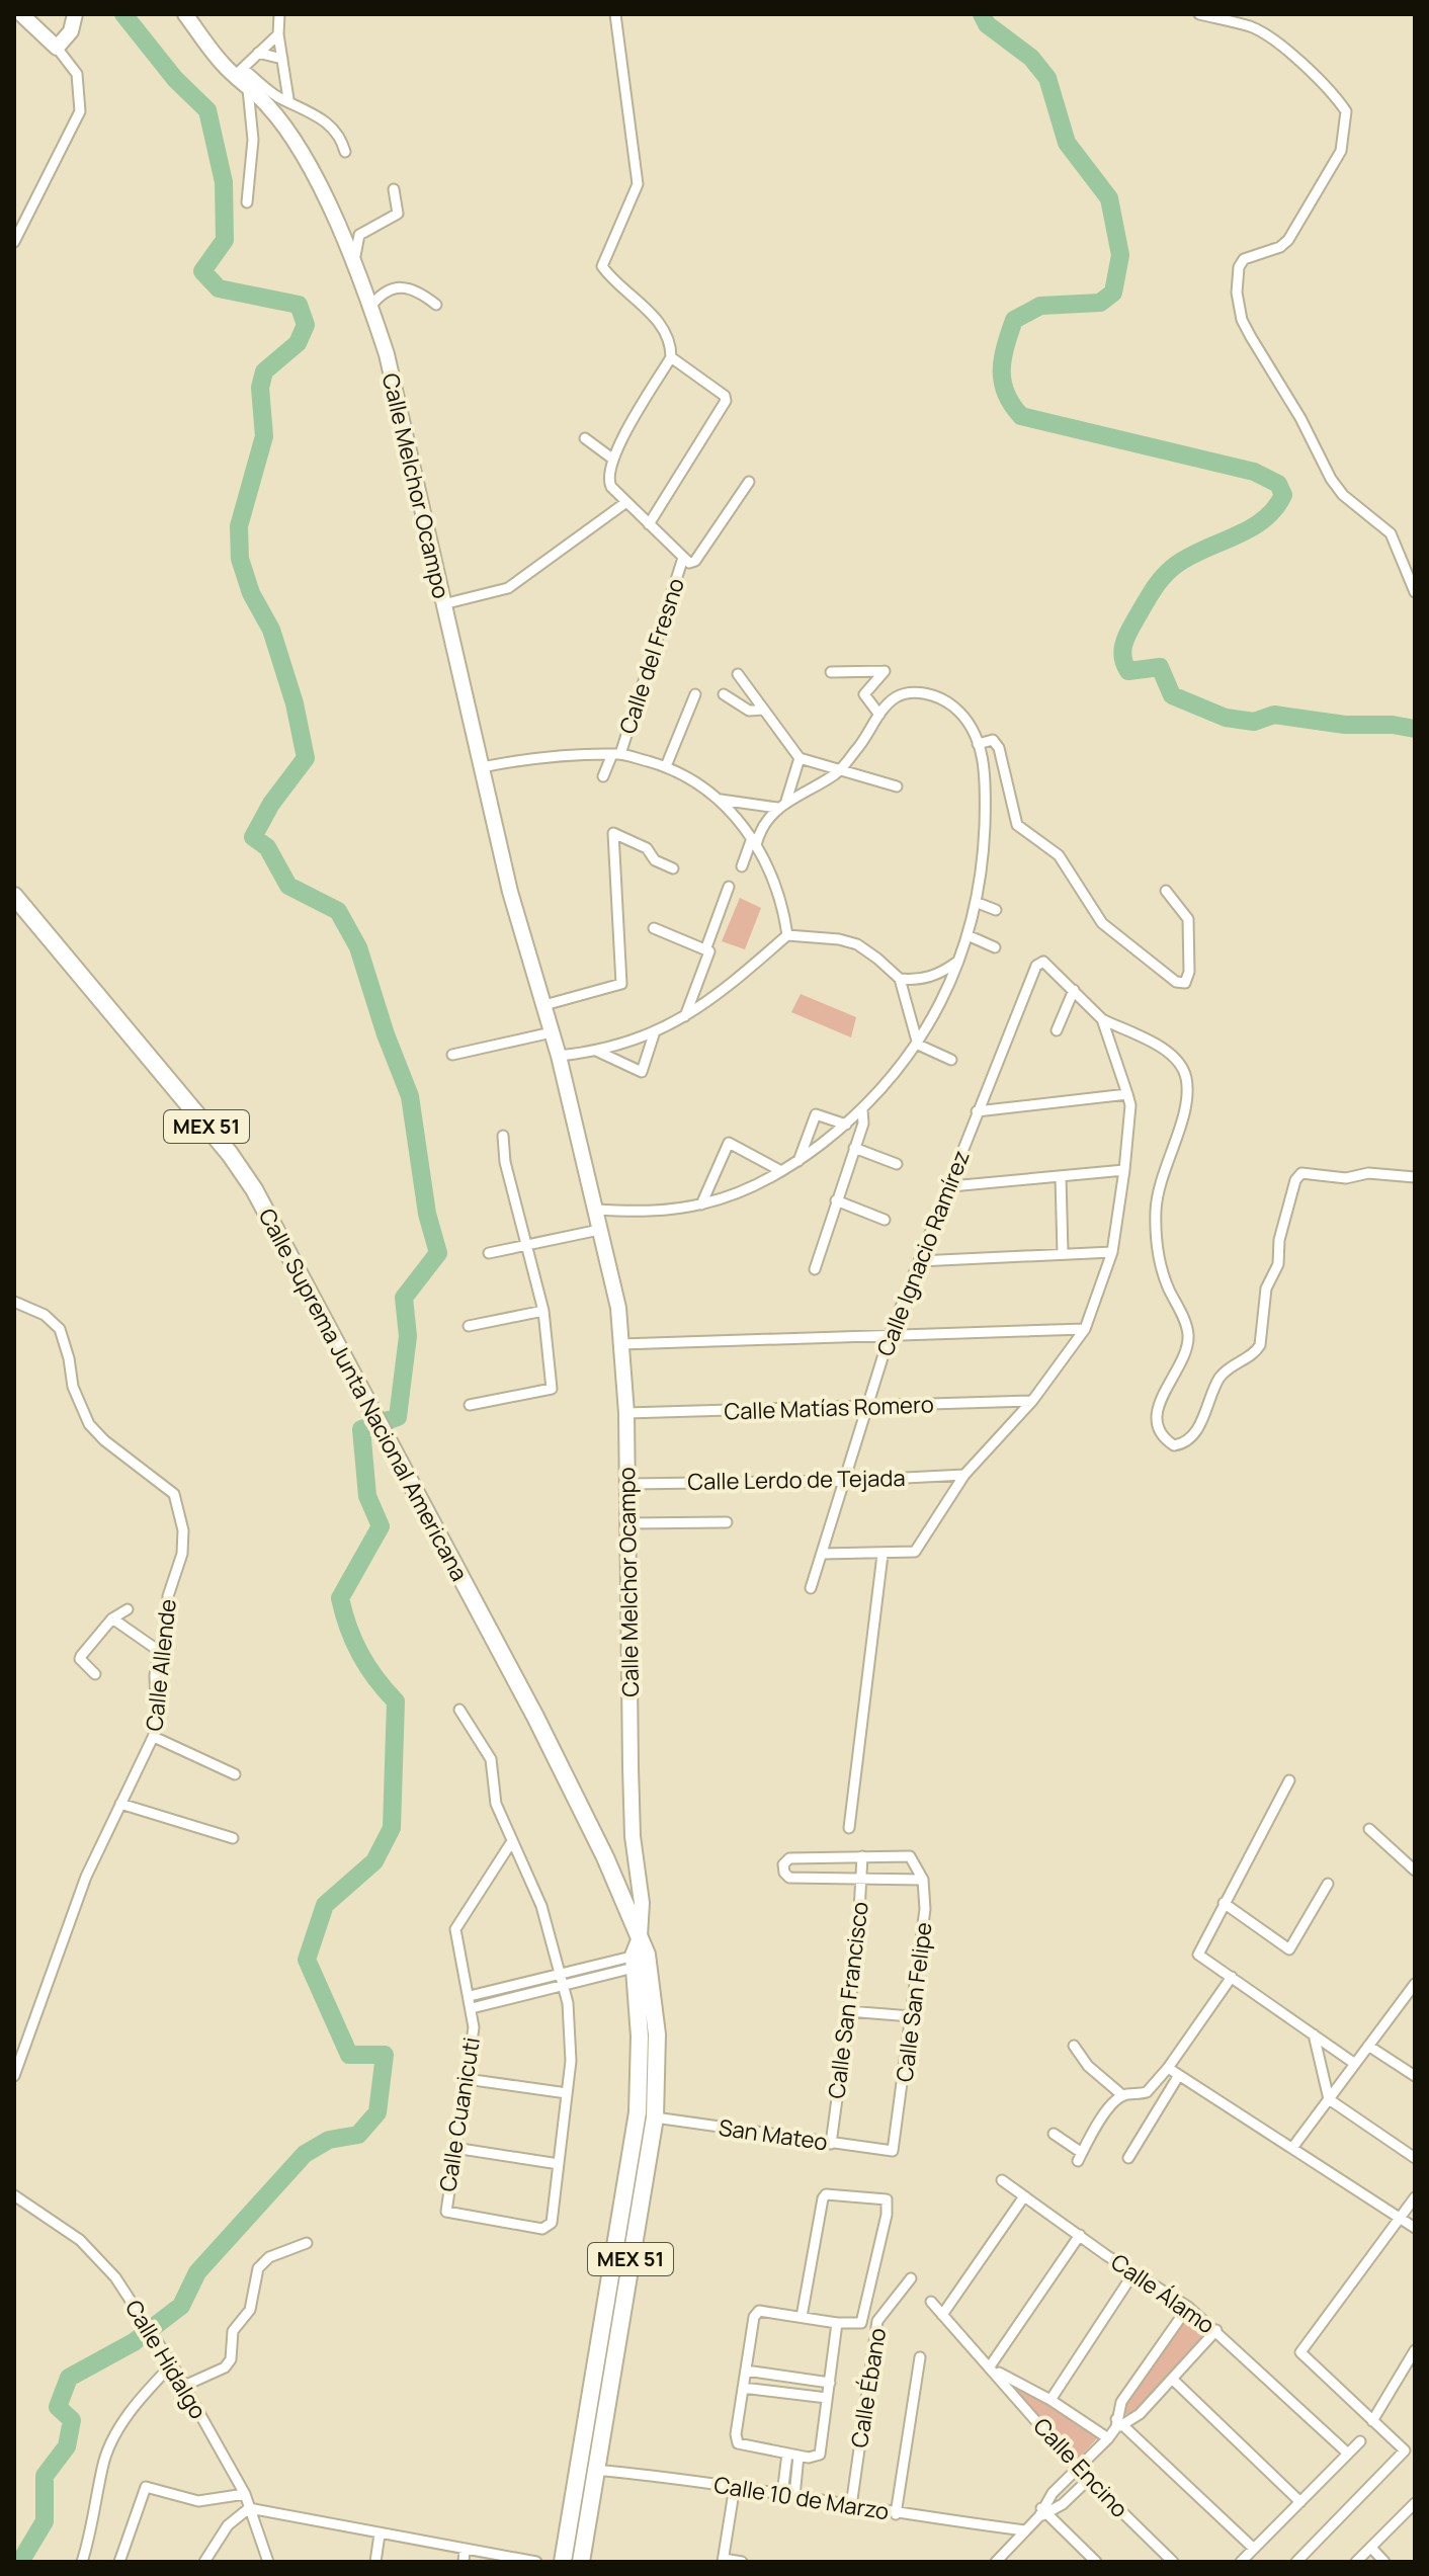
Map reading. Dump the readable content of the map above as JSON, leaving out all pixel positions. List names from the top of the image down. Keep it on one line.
{"streets":{"main road":["MEX 51","Calle Suprema Junta Nacional Americana"],"street":["Calle Melchor Ocampo","Calle del Fresno","Calle Ignacio Ramírez","Calle Matías Romero","Calle Lerdo de Tejada","Calle Allende","Calle San Francisco","Calle San Felipe","Calle Cuanicuti","San Mateo","Calle Álamo","Calle Hidalgo","Calle Ébano","Calle Encino","Calle 10 de Marzo"]},"crossings":[["Calle Melchor Ocampo","Calle Suprema Junta Nacional Americana"],["Calle Melchor Ocampo","Calle Matías Romero"],["Calle Melchor Ocampo","Calle Lerdo de Tejada"],["Calle Ignacio Ramírez","Calle Matías Romero"],["Calle Ignacio Ramírez","Calle Lerdo de Tejada"],["Calle Suprema Junta Nacional Americana","San Mateo"],["Calle Suprema Junta Nacional Americana","Calle 10 de Marzo"],["Calle San Francisco","Calle San Felipe"],["Calle San Francisco","San Mateo"],["Calle San Felipe","San Mateo"],["Calle Ébano","Calle 10 de Marzo"]]}
